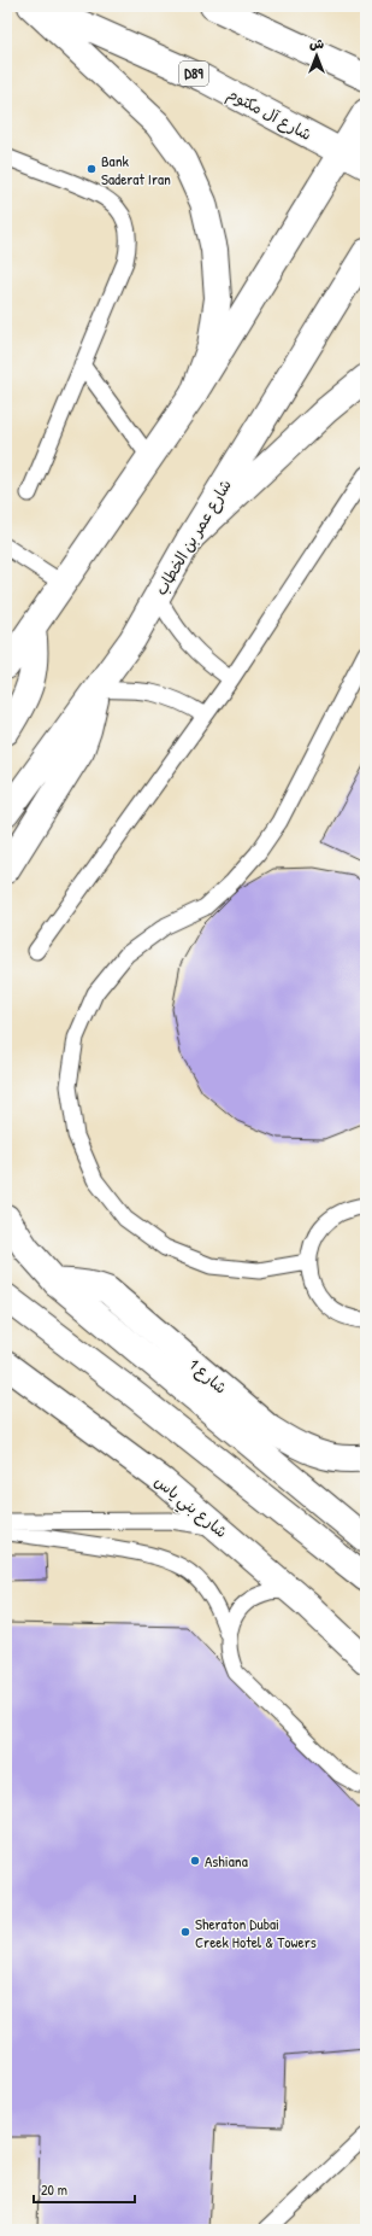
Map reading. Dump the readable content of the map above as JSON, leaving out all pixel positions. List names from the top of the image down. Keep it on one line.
{"streets":{"main road":["D89","شارع آل مكتوم","شارع عمر بن الخطاب","شارع 1","شارع بني ياس"]},"places":["Bank Saderat Iran","Ashiana","Sheraton Dubai Creek Hotel & Towers"],"scale_bar":"20 m","north":"top"}
